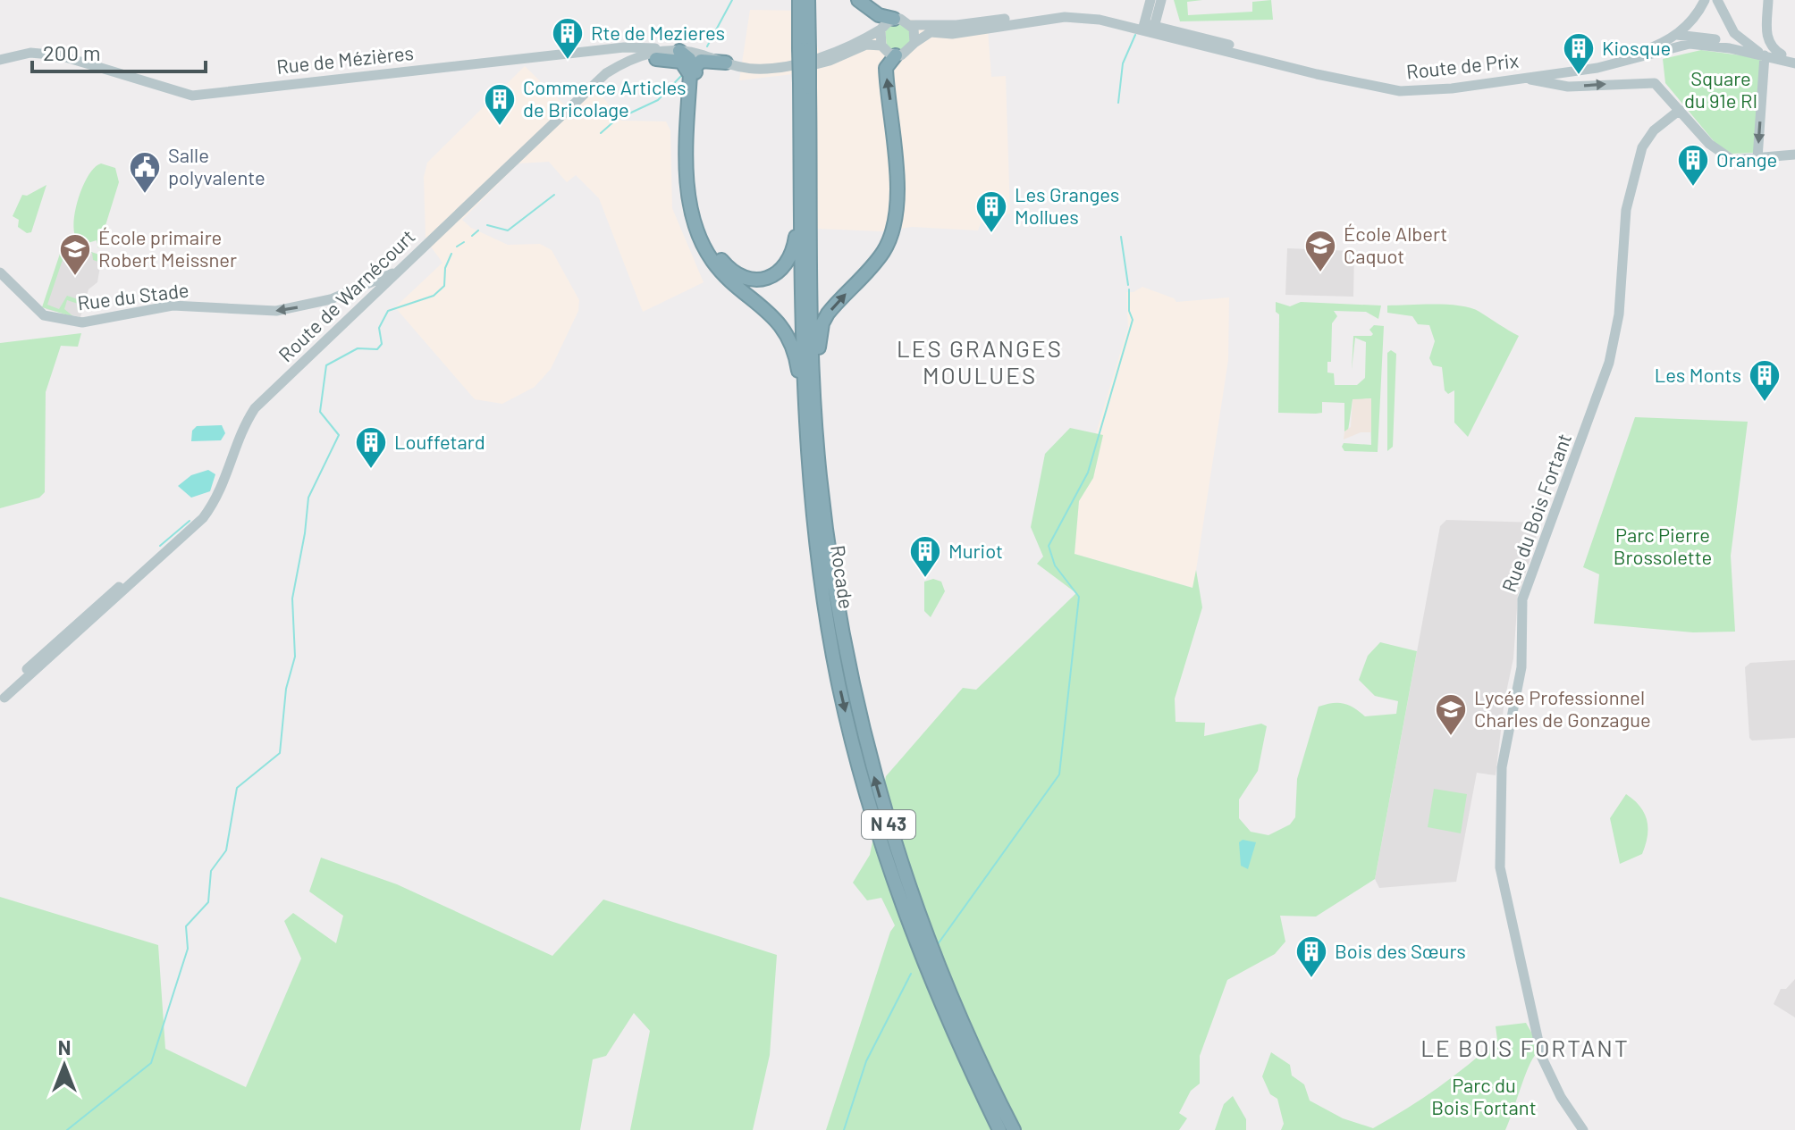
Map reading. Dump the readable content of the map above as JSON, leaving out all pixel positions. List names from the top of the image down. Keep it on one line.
{"streets":{"highway":["Rocade","N 43"],"main road":["Rue de Mézières","Route de Prix","Route de Warnécourt","Rue du Stade","Rue du Bois Fortant"]},"crossings":[["Rue de Mézières","Route de Warnécourt"],["Route de Warnécourt","Rue du Stade"],["Rocade","N 43"]],"one_way":["Rue du Stade"],"districts":["LES GRANGES MOULUES","LE BOIS FORTANT"],"parks":["Square du 91e RI","Parc Pierre Brossolette","Parc du Bois Fortant"],"places":{"building":["Rte de Mezieres","Kiosque","Commerce Articles de Bricolage","Orange","Les Granges Mollues","Les Monts","Louffetard","Muriot","Bois des Sœurs"],"public building":["Salle polyvalente"],"school or university":["École Albert Caquot","École primaire Robert Meissner","Lycée Professionnel Charles de Gonzague"]},"scale_bar":"200 m","north":"top"}
